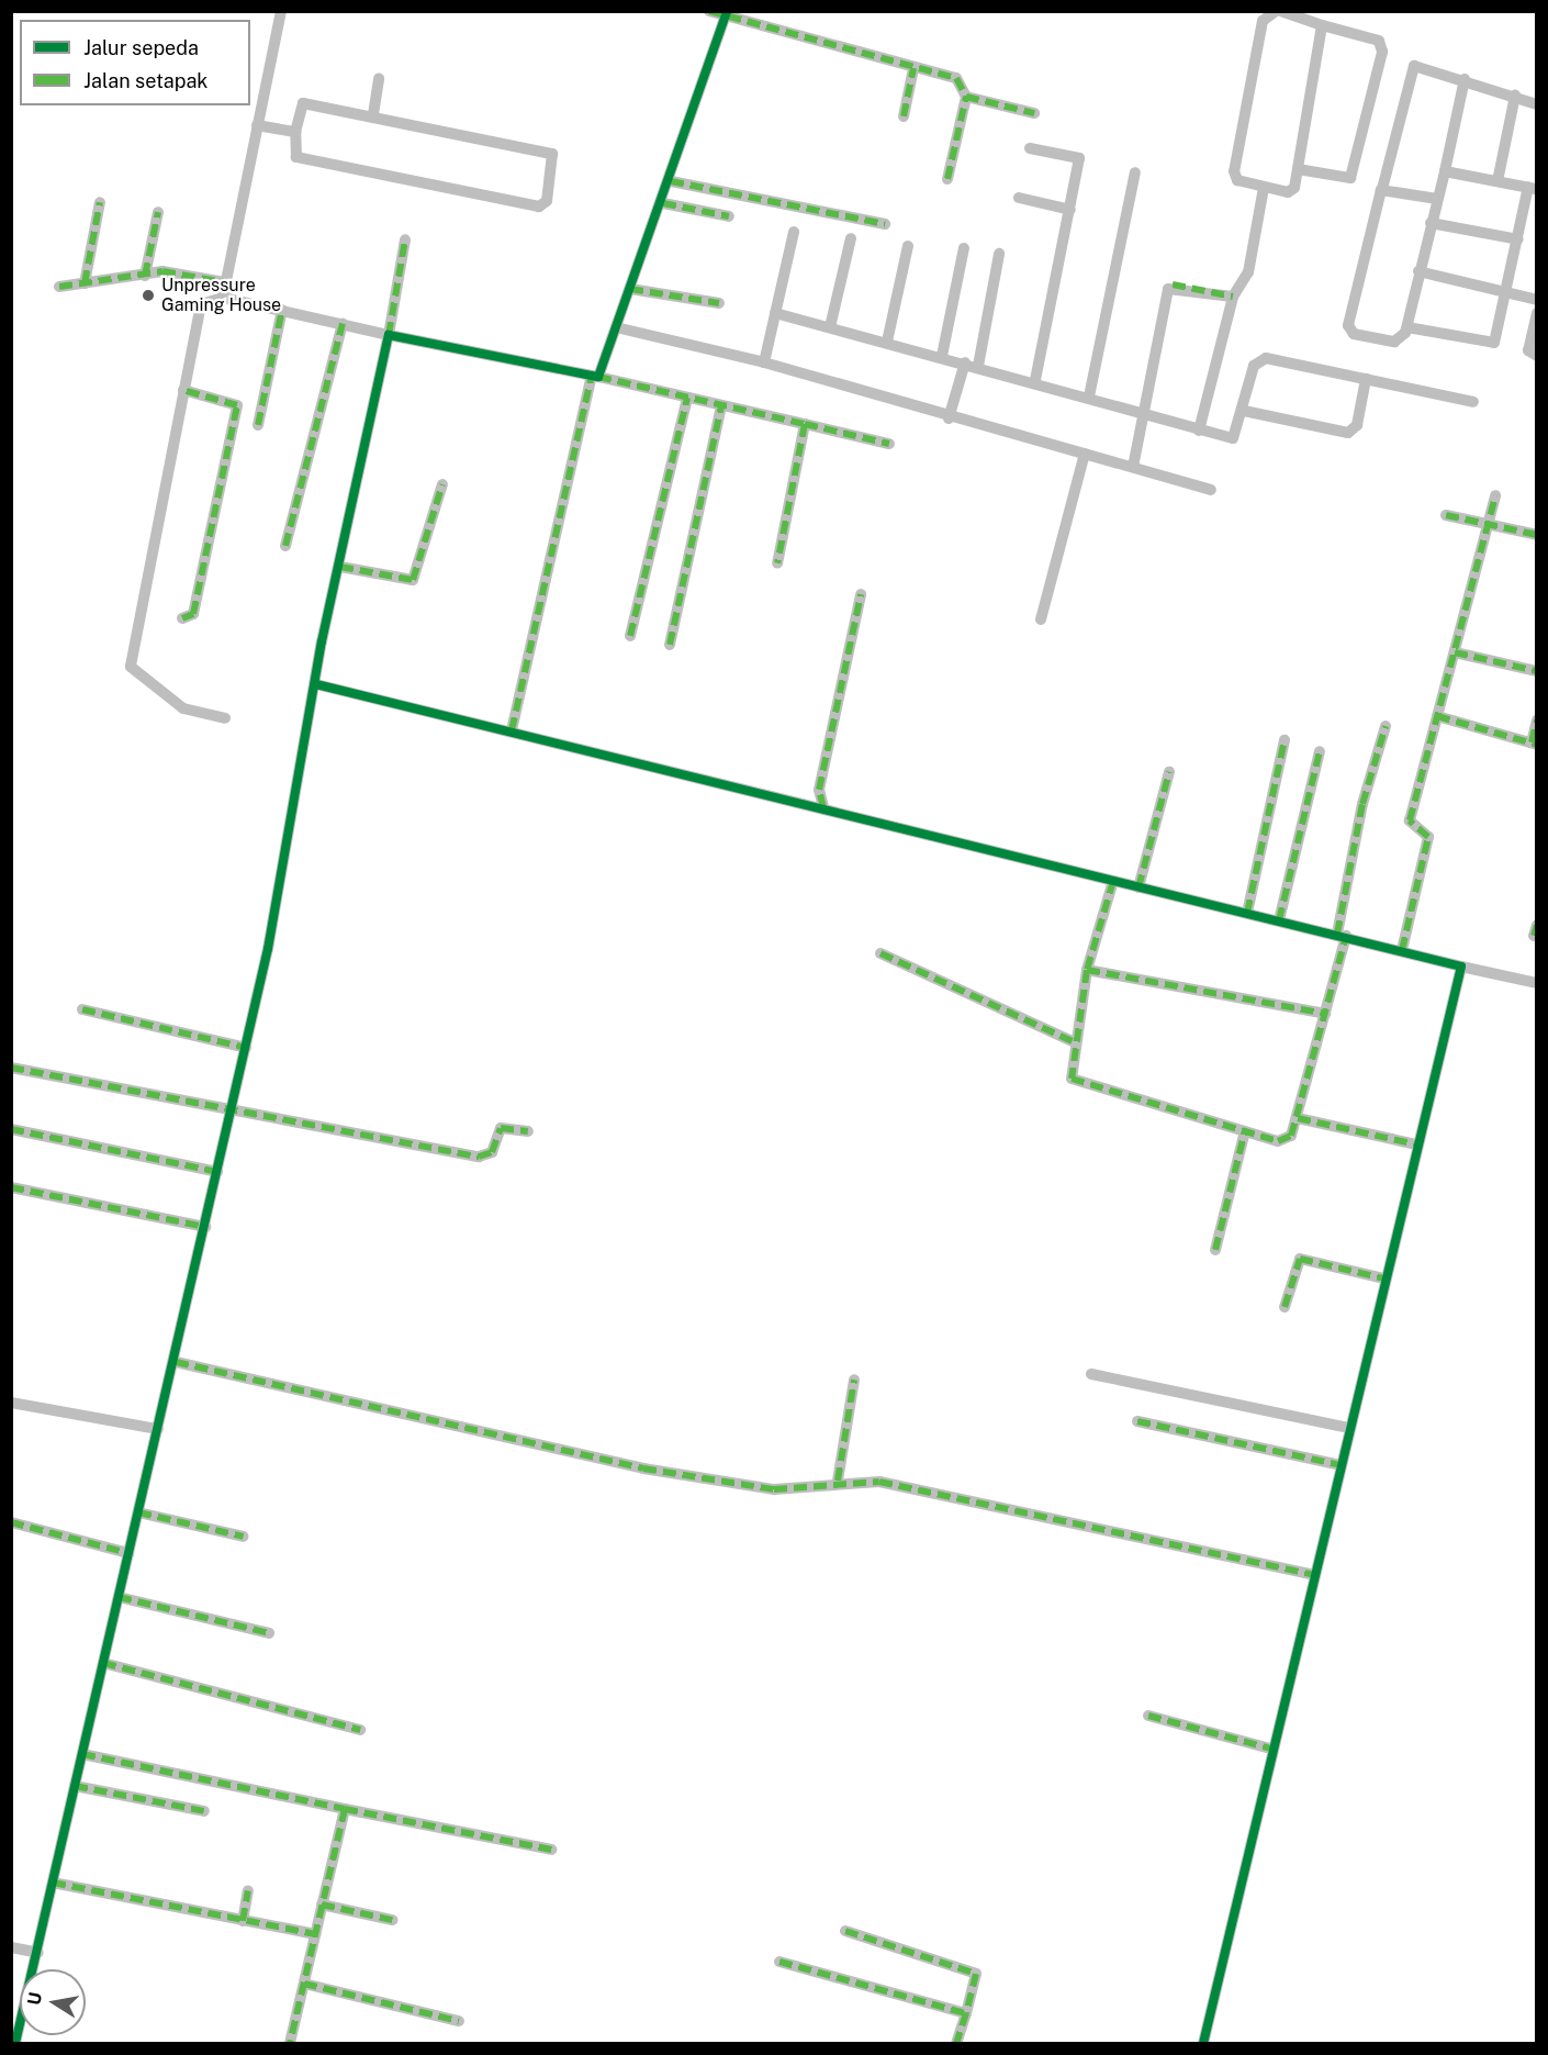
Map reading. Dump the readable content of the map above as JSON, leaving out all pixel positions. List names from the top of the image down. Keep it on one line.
{"places":["Unpressure Gaming House"],"legend":["Jalur sepeda","Jalan setapak"],"north":"left"}
